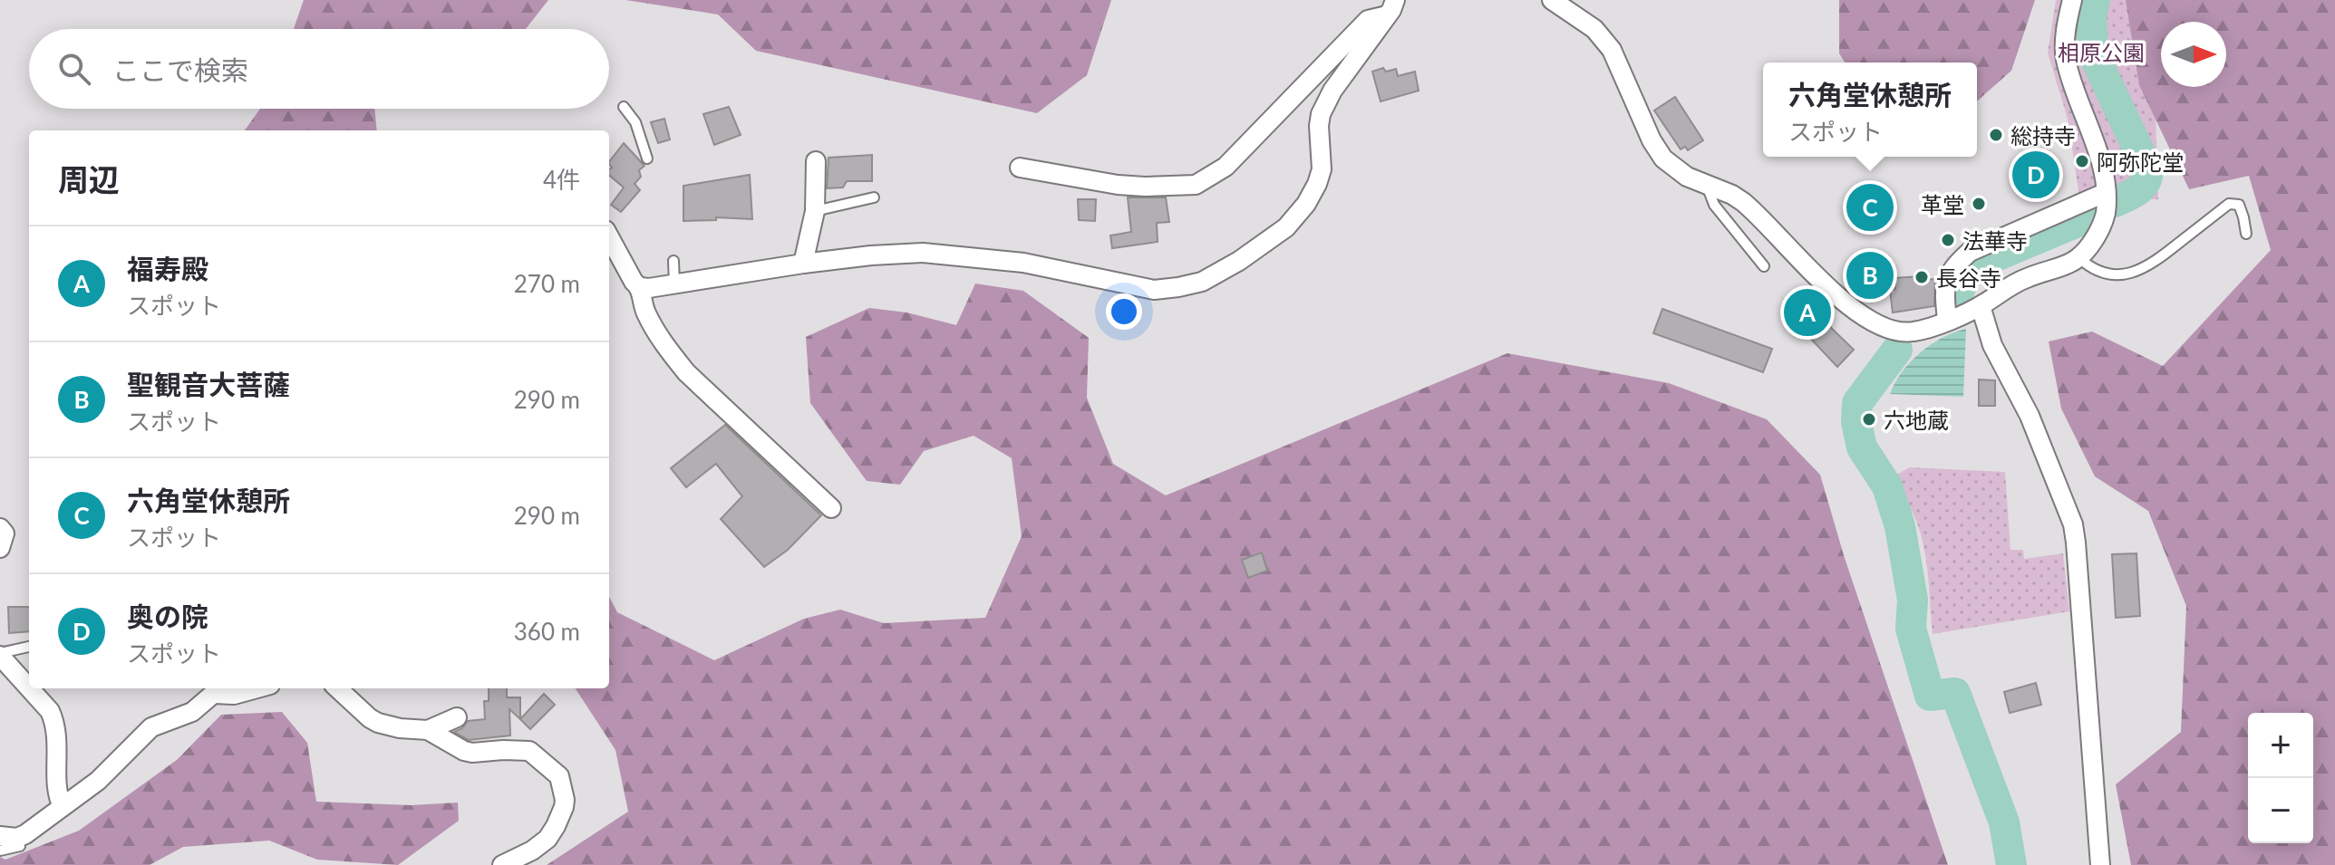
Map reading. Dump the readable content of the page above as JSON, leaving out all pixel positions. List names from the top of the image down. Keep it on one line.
{"parks":["相原公園"],"places":["総持寺","阿弥陀堂","革堂","法華寺","長谷寺","六地蔵"],"north":"right","page":{"search":"ここで検索","popup":["六角堂休憩所","スポット"],"heading":["周辺","4件"],"pins":["D","C","B","A"],"list":[{"mark":"A","name":"福寿殿","note":"スポット","value":"270 m"},{"mark":"B","name":"聖観音大菩薩","note":"スポット","value":"290 m"},{"mark":"C","name":"六角堂休憩所","note":"スポット","value":"290 m"},{"mark":"D","name":"奥の院","note":"スポット","value":"360 m"}],"map_buttons":["+","−"]}}
